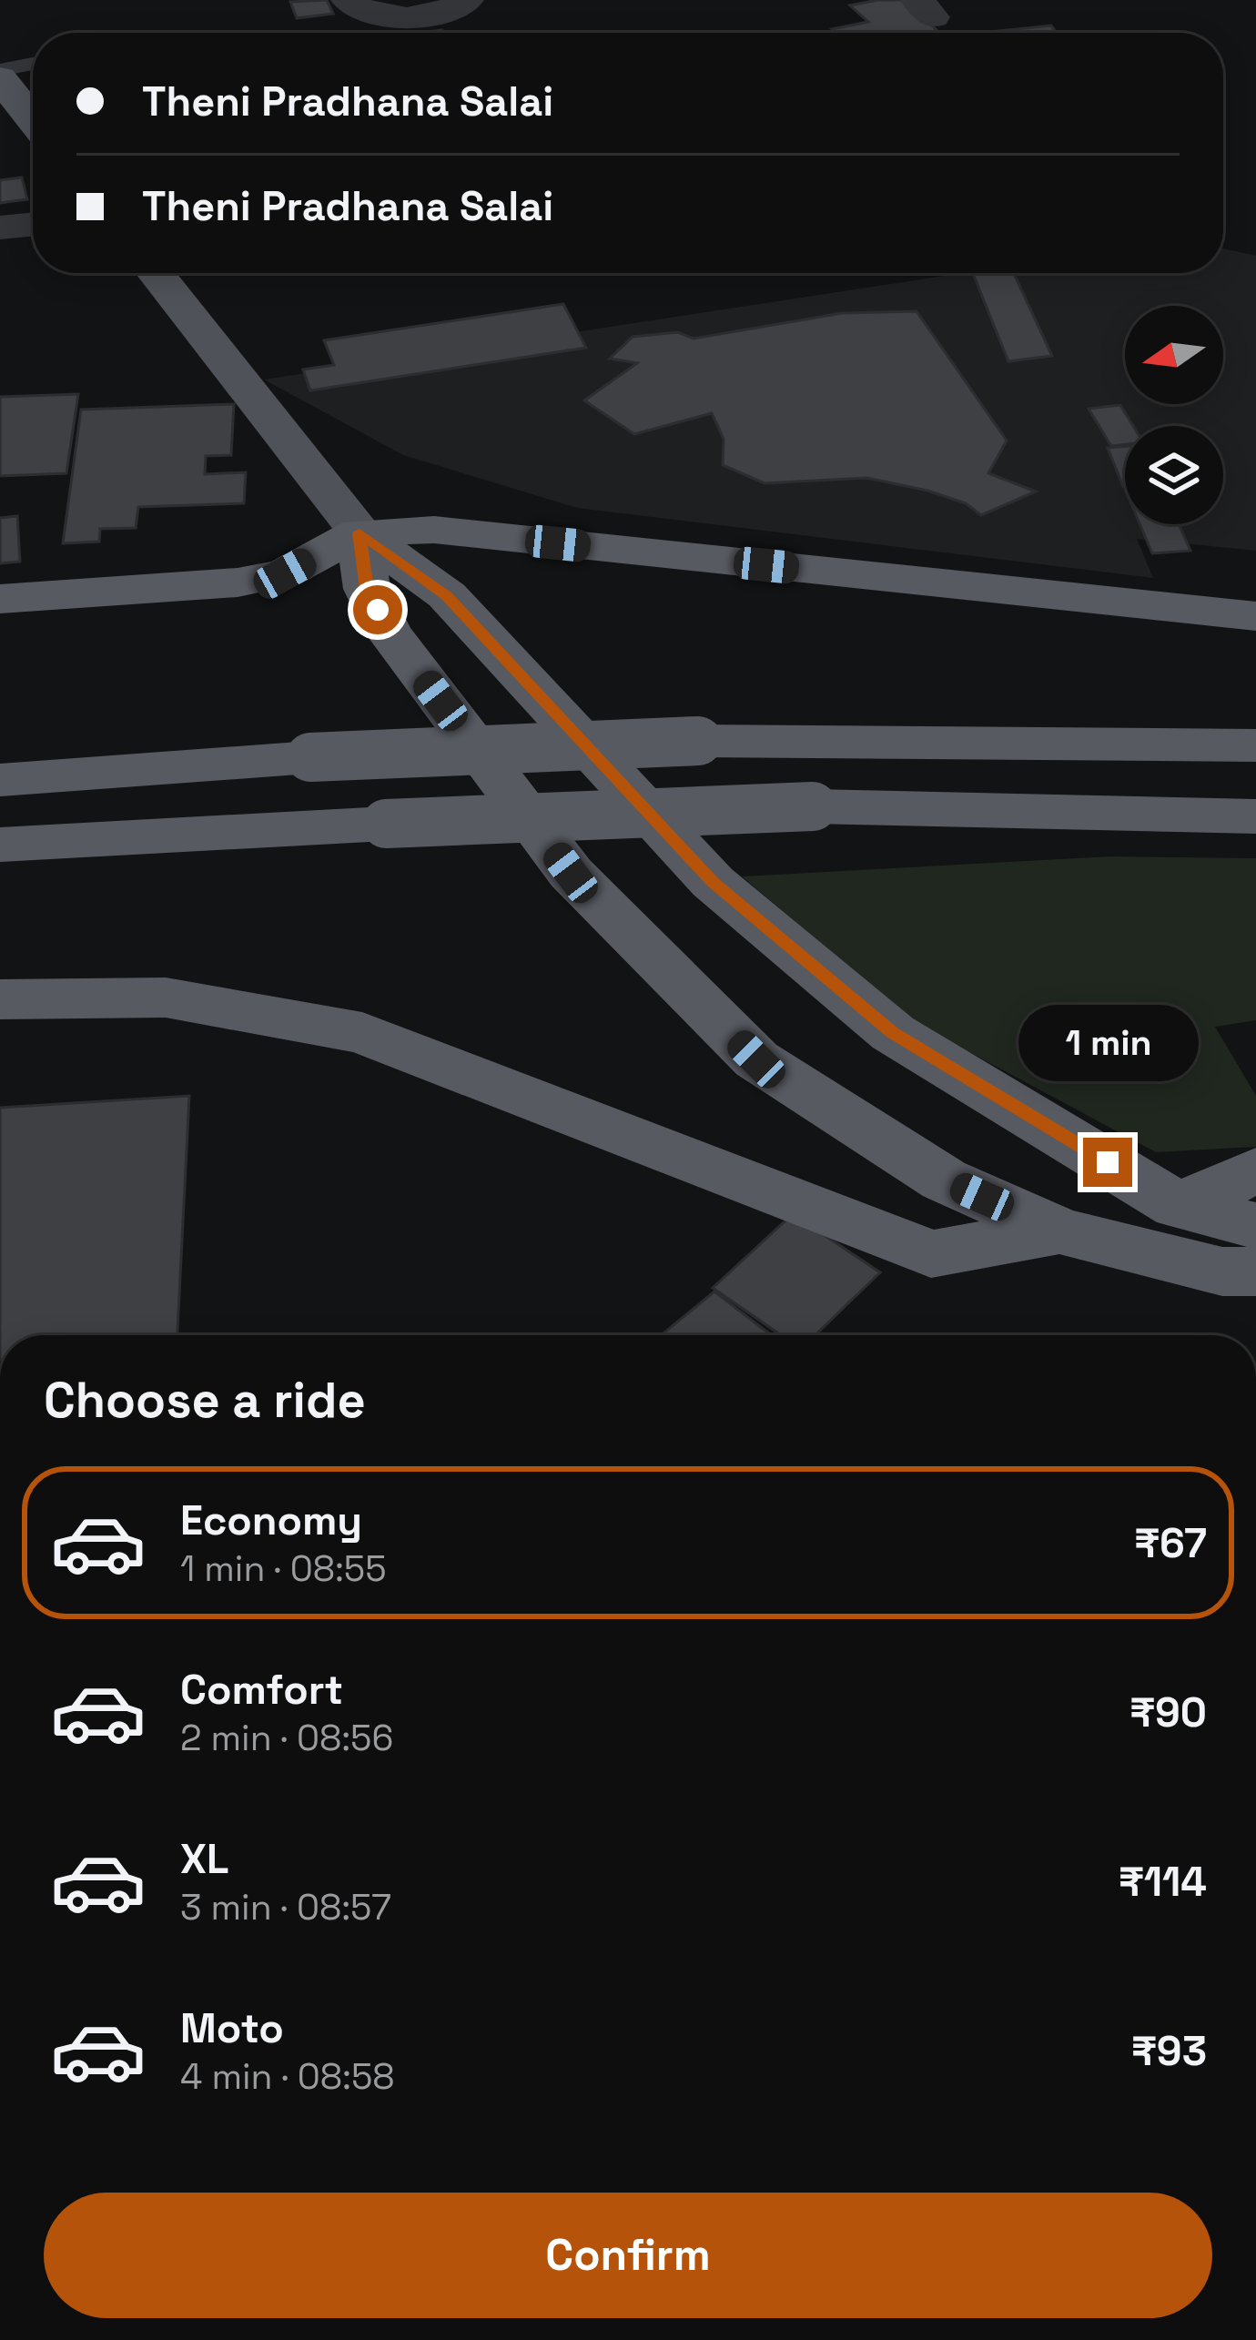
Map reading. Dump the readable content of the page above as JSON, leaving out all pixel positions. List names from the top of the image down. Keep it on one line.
{"north":"left","page":{"banner":["Theni Pradhana Salai","Theni Pradhana Salai"],"bubble":"1 min","heading":"Choose a ride","list":[{"name":"Economy","note":"1 min · 08:55","value":"₹67"},{"name":"Comfort","note":"2 min · 08:56","value":"₹90"},{"name":"XL","note":"3 min · 08:57","value":"₹114"},{"name":"Moto","note":"4 min · 08:58","value":"₹93"}],"buttons":"Confirm"}}
